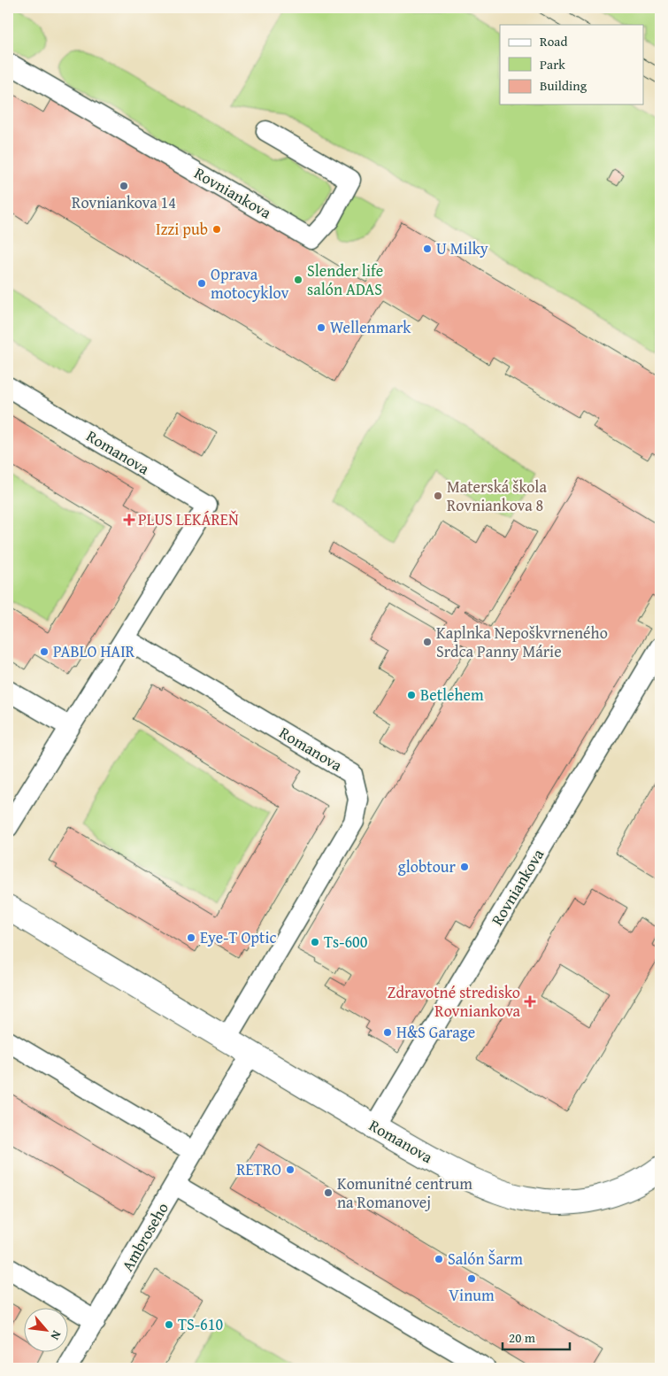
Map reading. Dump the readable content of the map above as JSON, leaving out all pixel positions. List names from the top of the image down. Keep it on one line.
{"streets":{"street":["Rovniankova","Romanova","Ambroseho"]},"crossings":[["Rovniankova","Romanova"]],"places":{"other":["Rovniankova 14","Izzi pub","U Milky","Slender life salón ADAS","Oprava motocyklov","Wellenmark","Materská škola Rovniankova 8","Kaplnka Nepoškvrneného Srdca Panny Márie","PABLO HAIR","Betlehem","globtour","Eye-T Optic","Ts-600","H&S Garage","RETRO","Komunitné centrum na Romanovej","Salón Šarm","Vinum","TS-610"],"health":["PLUS LEKÁREŇ","Zdravotné stredisko Rovniankova"]},"legend":["Road","Park","Building"],"scale_bar":"20 m","north":"bottom right"}
